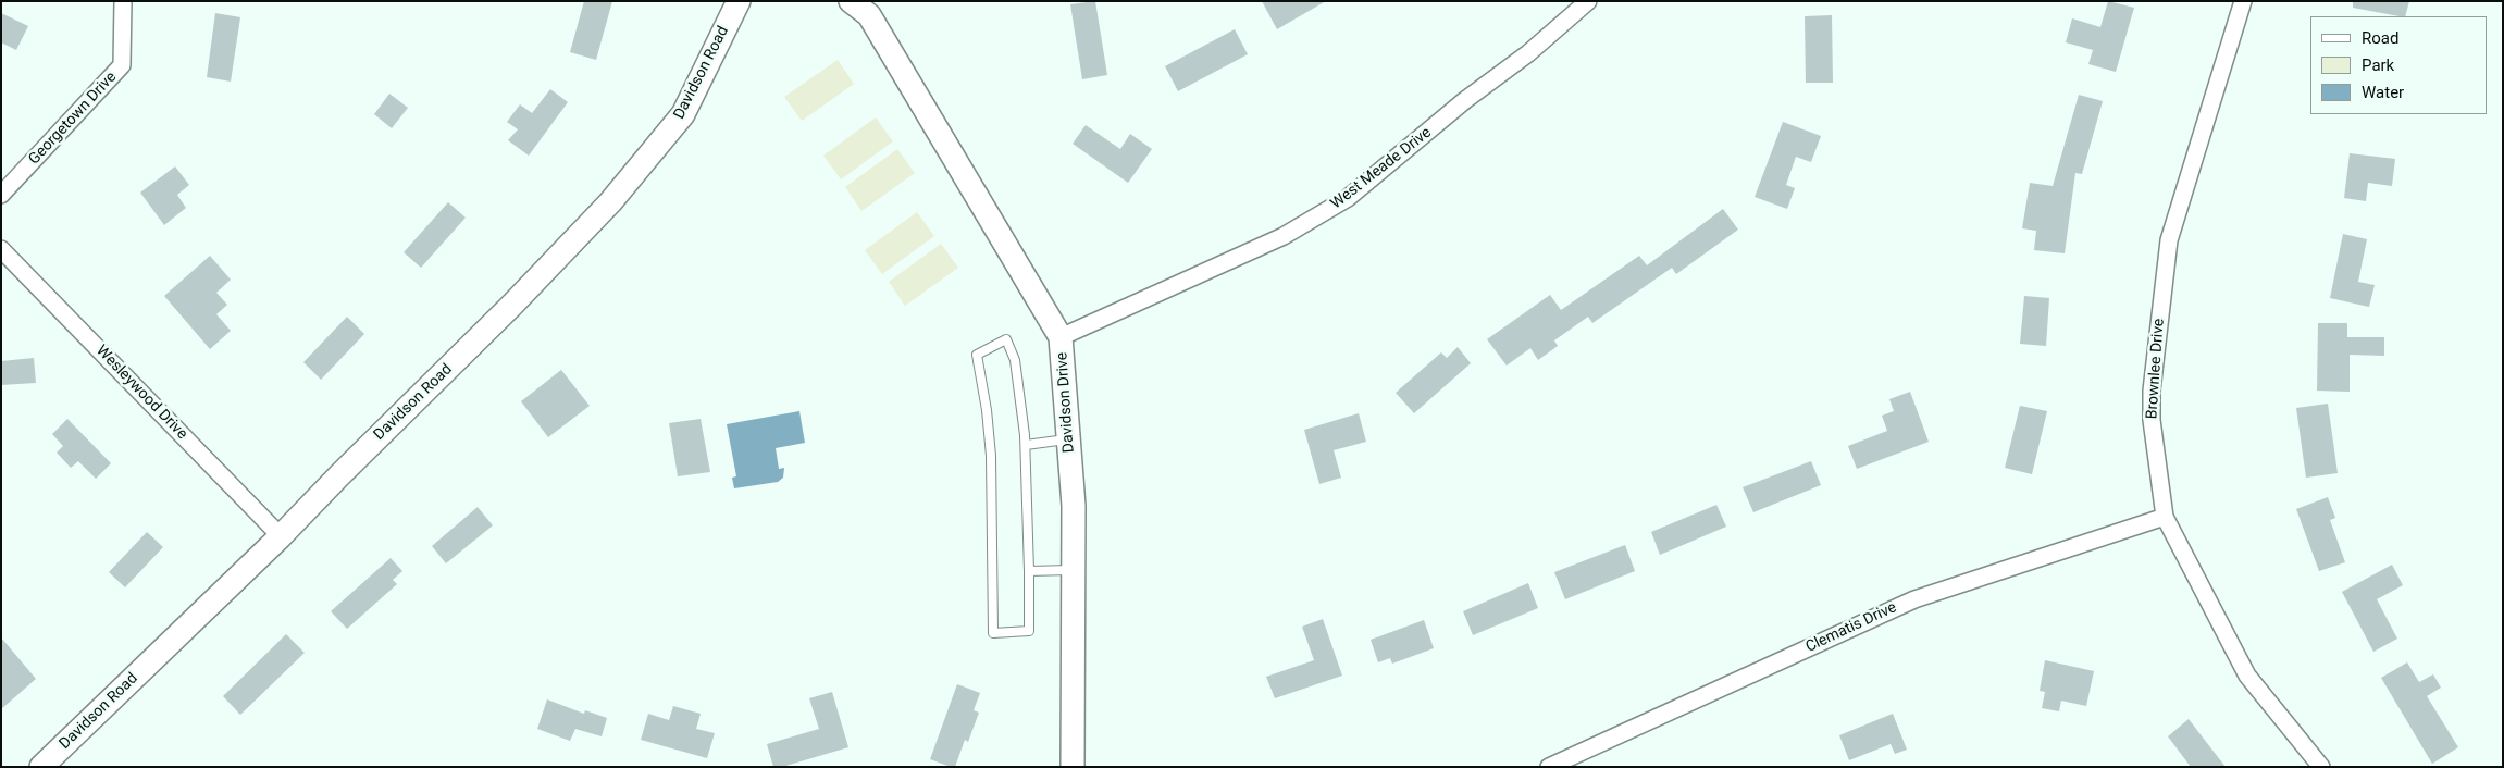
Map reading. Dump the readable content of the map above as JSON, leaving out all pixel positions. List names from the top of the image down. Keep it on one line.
{"streets":{"street":["Davidson Road","Georgetown Drive","West Meade Drive","Brownlee Drive","Wesleywood Drive","Davidson Drive","Clematis Drive"]},"crossings":[["Davidson Road","Wesleywood Drive"],["West Meade Drive","Davidson Drive"],["Brownlee Drive","Clematis Drive"]],"legend":["Road","Park","Water"]}
